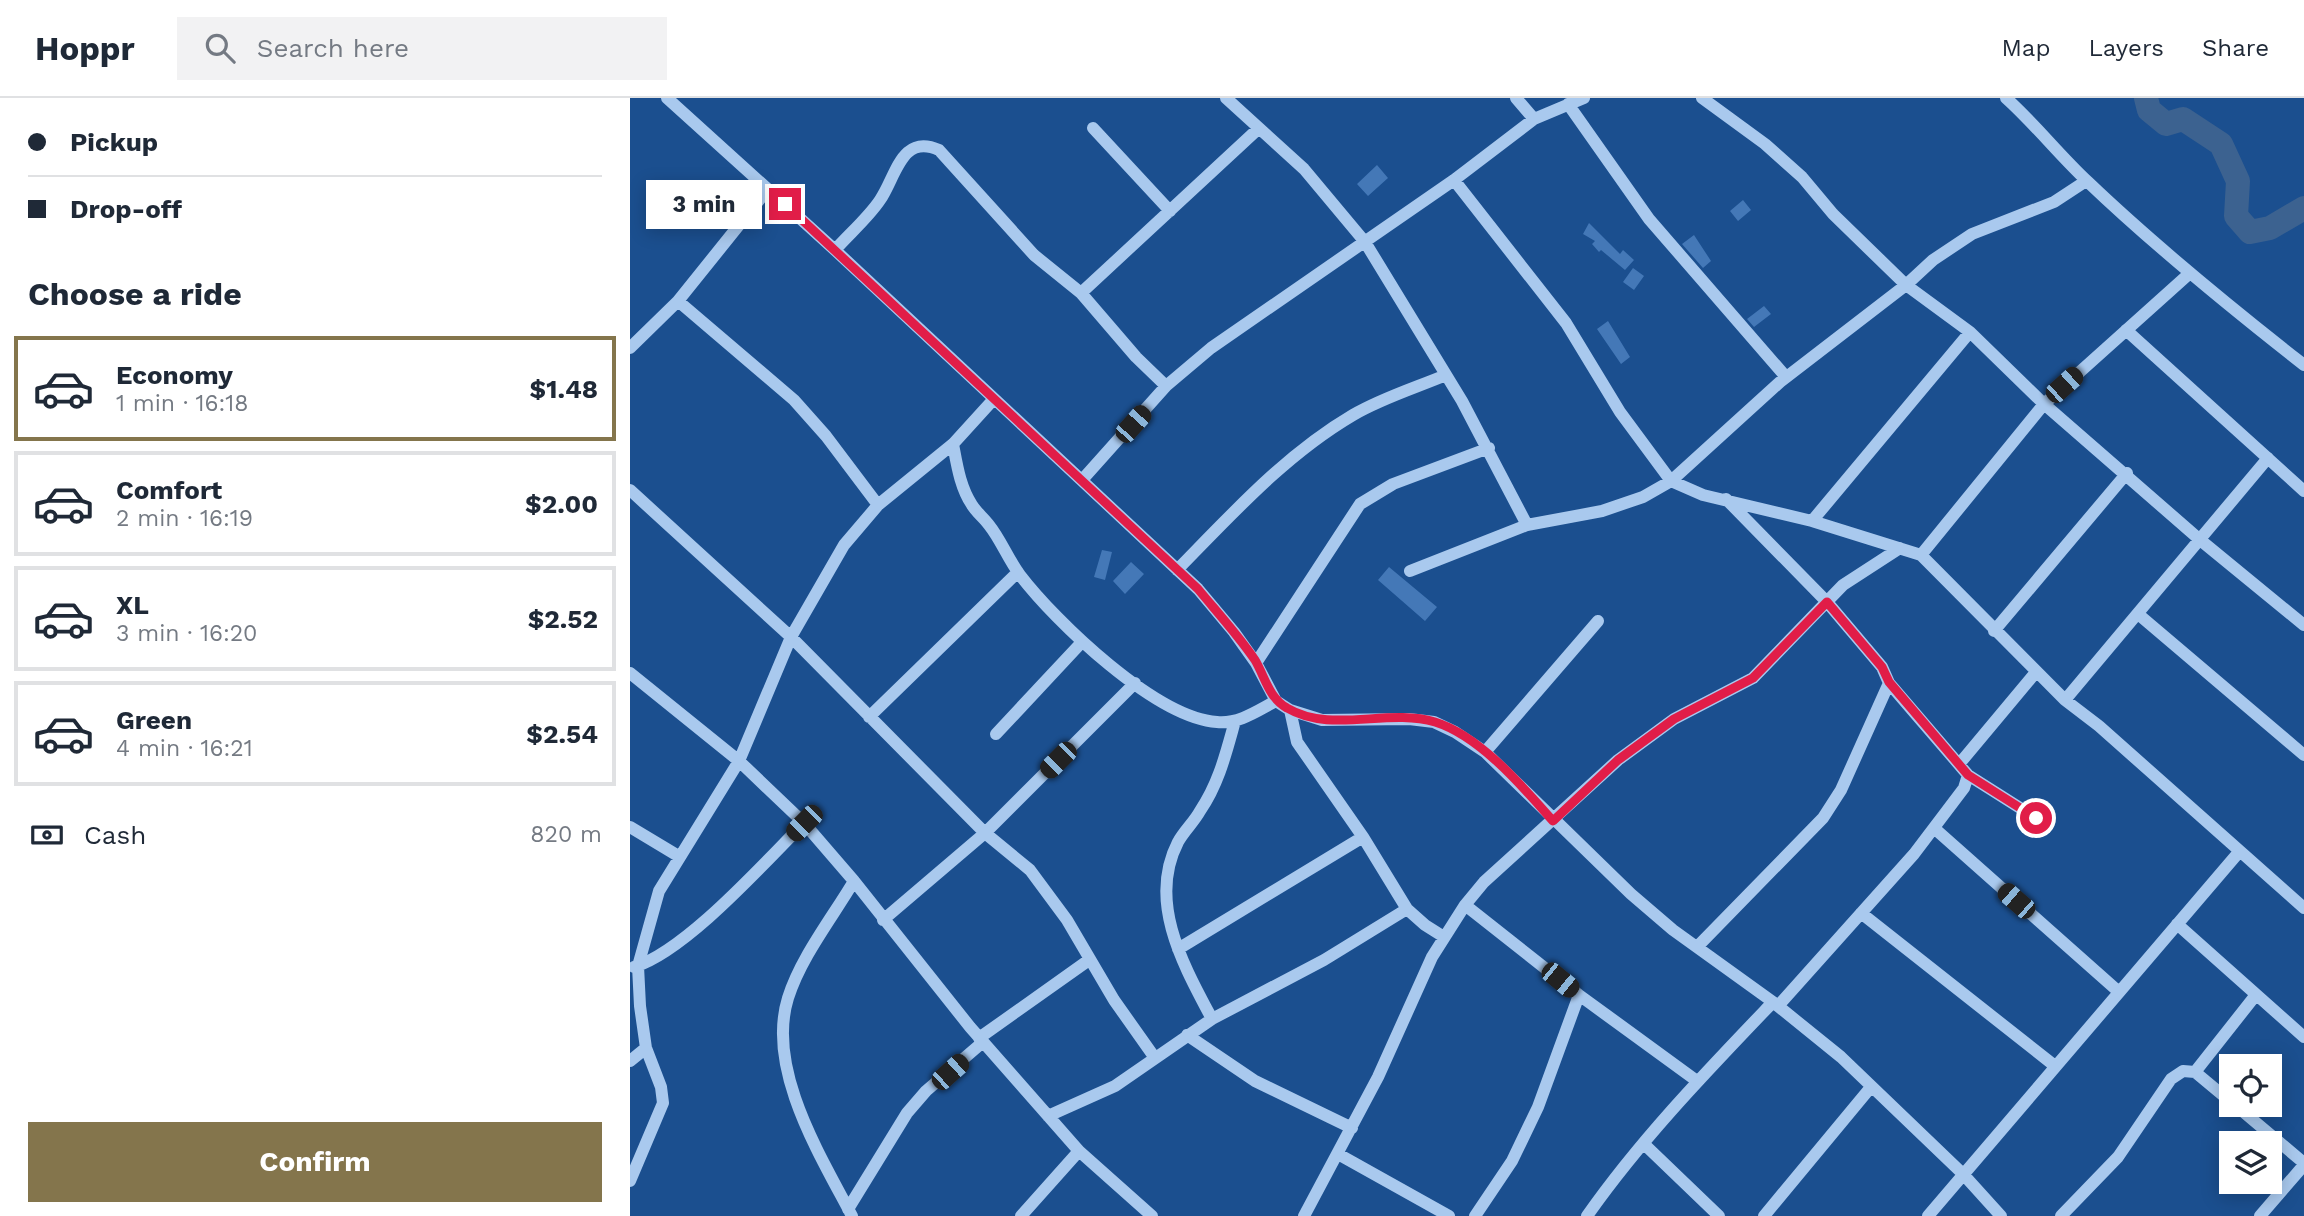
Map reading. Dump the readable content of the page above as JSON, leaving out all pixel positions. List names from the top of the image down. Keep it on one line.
{"page":{"header":"Hoppr","search":"Search here","nav":["Map","Layers","Share"],"banner":["Pickup","Drop-off"],"bubble":"3 min","heading":"Choose a ride","list":[{"name":"Economy","note":"1 min · 16:18","value":"$1.48"},{"name":"Comfort","note":"2 min · 16:19","value":"$2.00"},{"name":"XL","note":"3 min · 16:20","value":"$2.52"},{"name":"Green","note":"4 min · 16:21","value":"$2.54"}],"pay":["Cash","820 m"],"buttons":"Confirm"}}
